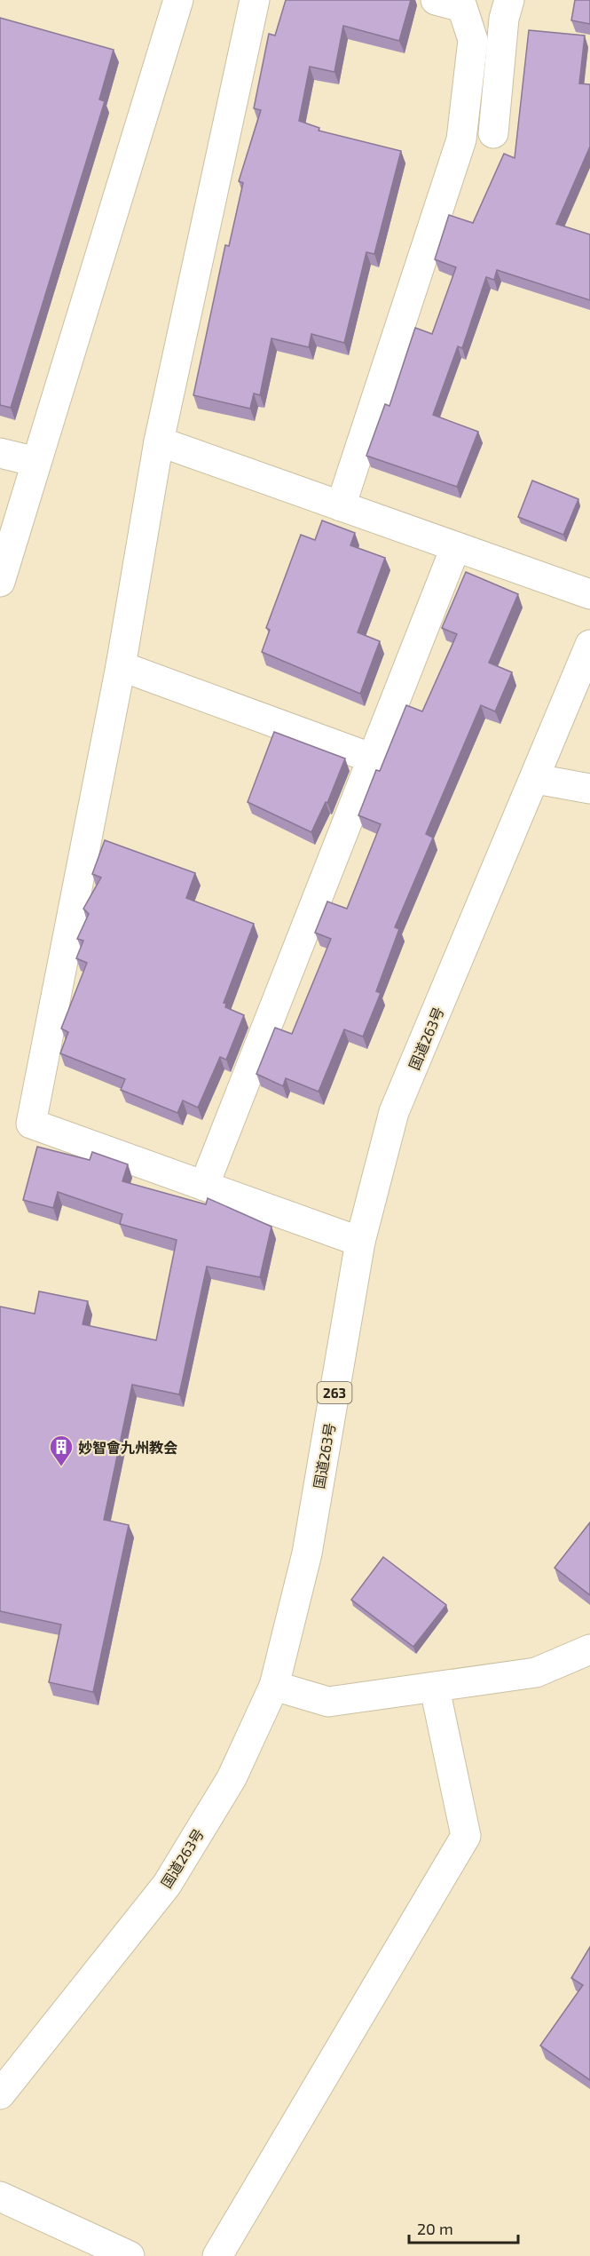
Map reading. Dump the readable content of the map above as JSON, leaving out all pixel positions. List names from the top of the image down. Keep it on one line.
{"streets":{"main road":["国道263号","263"]},"places":{"building":["妙智會九州教会"]},"scale_bar":"20 m"}
